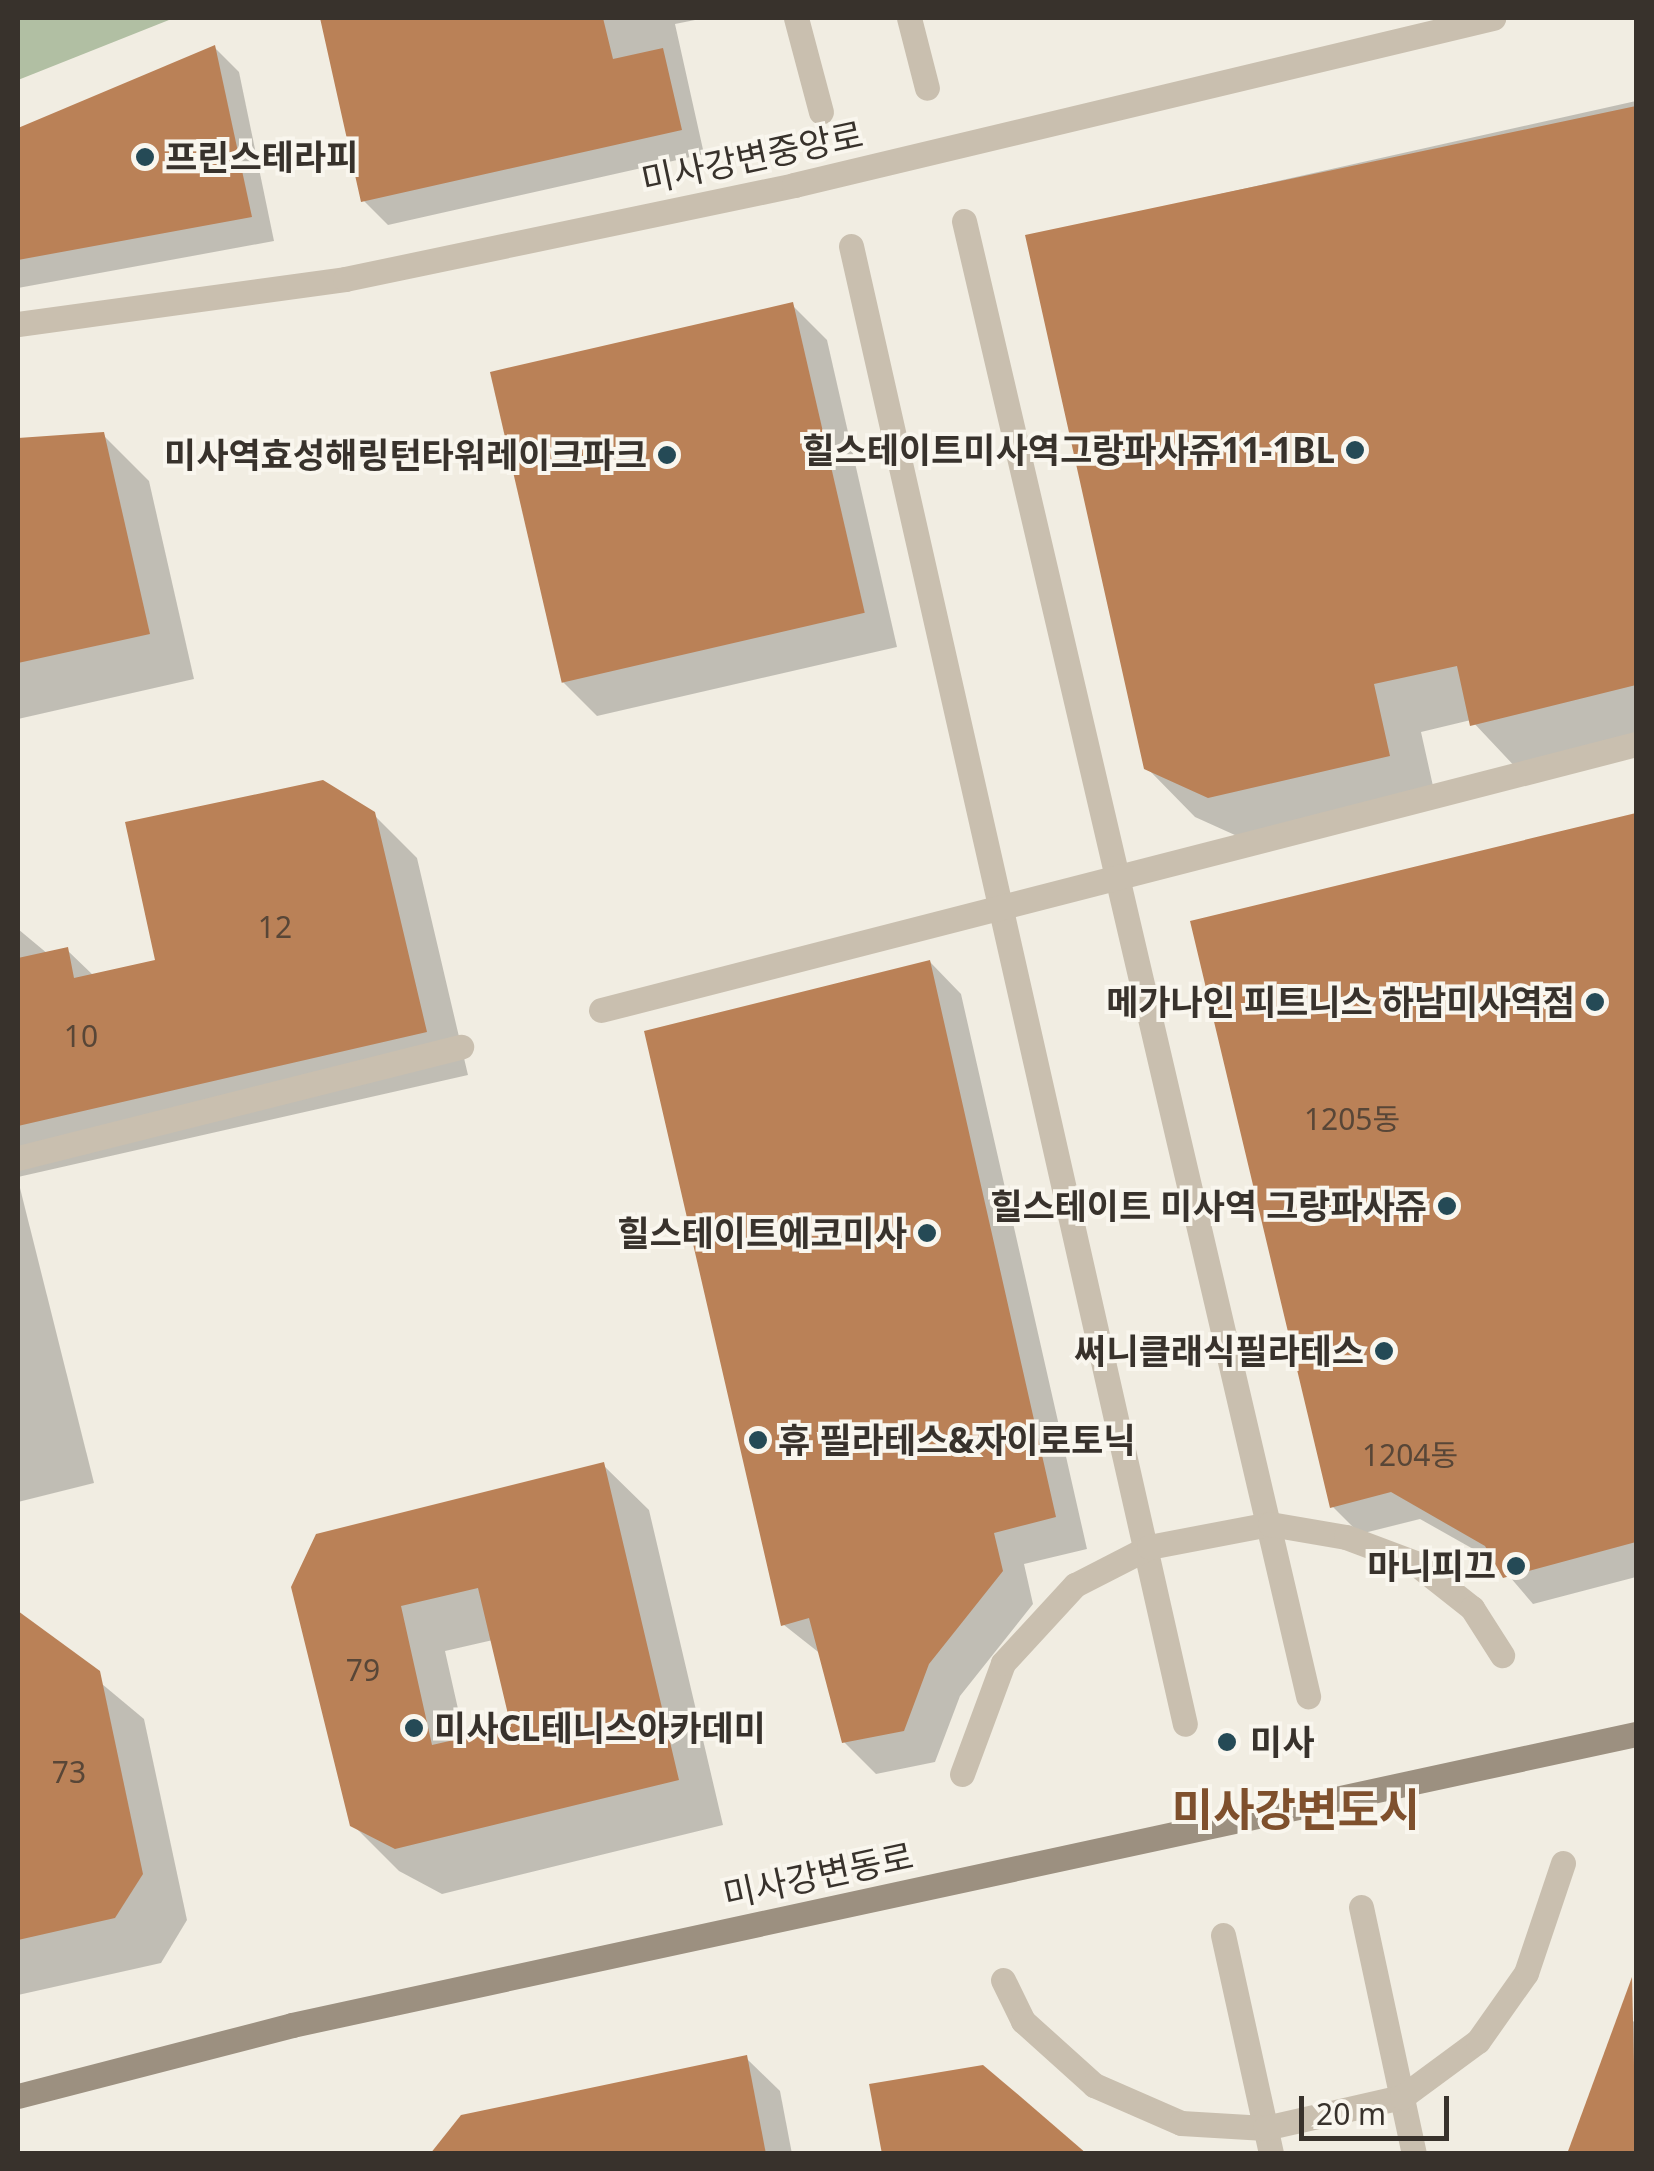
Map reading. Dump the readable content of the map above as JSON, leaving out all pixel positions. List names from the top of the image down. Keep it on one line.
{"streets":{"main road":["미사강변동로"],"street":["미사강변중앙로"]},"districts":["미사강변도시"],"places":["프린스테라피","힐스테이트미사역그랑파사쥬11-1BL","미사역효성해링턴타워레이크파크","메가나인 피트니스 하남미사역점","힐스테이트 미사역 그랑파사쥬","힐스테이트에코미사","써니클래식필라테스","휴 필라테스&자이로토닉","마니피끄","미사CL테니스아카데미","미사"],"house_numbers":["12","10","1205동","1204동","79","73"],"scale_bar":"20 m"}
